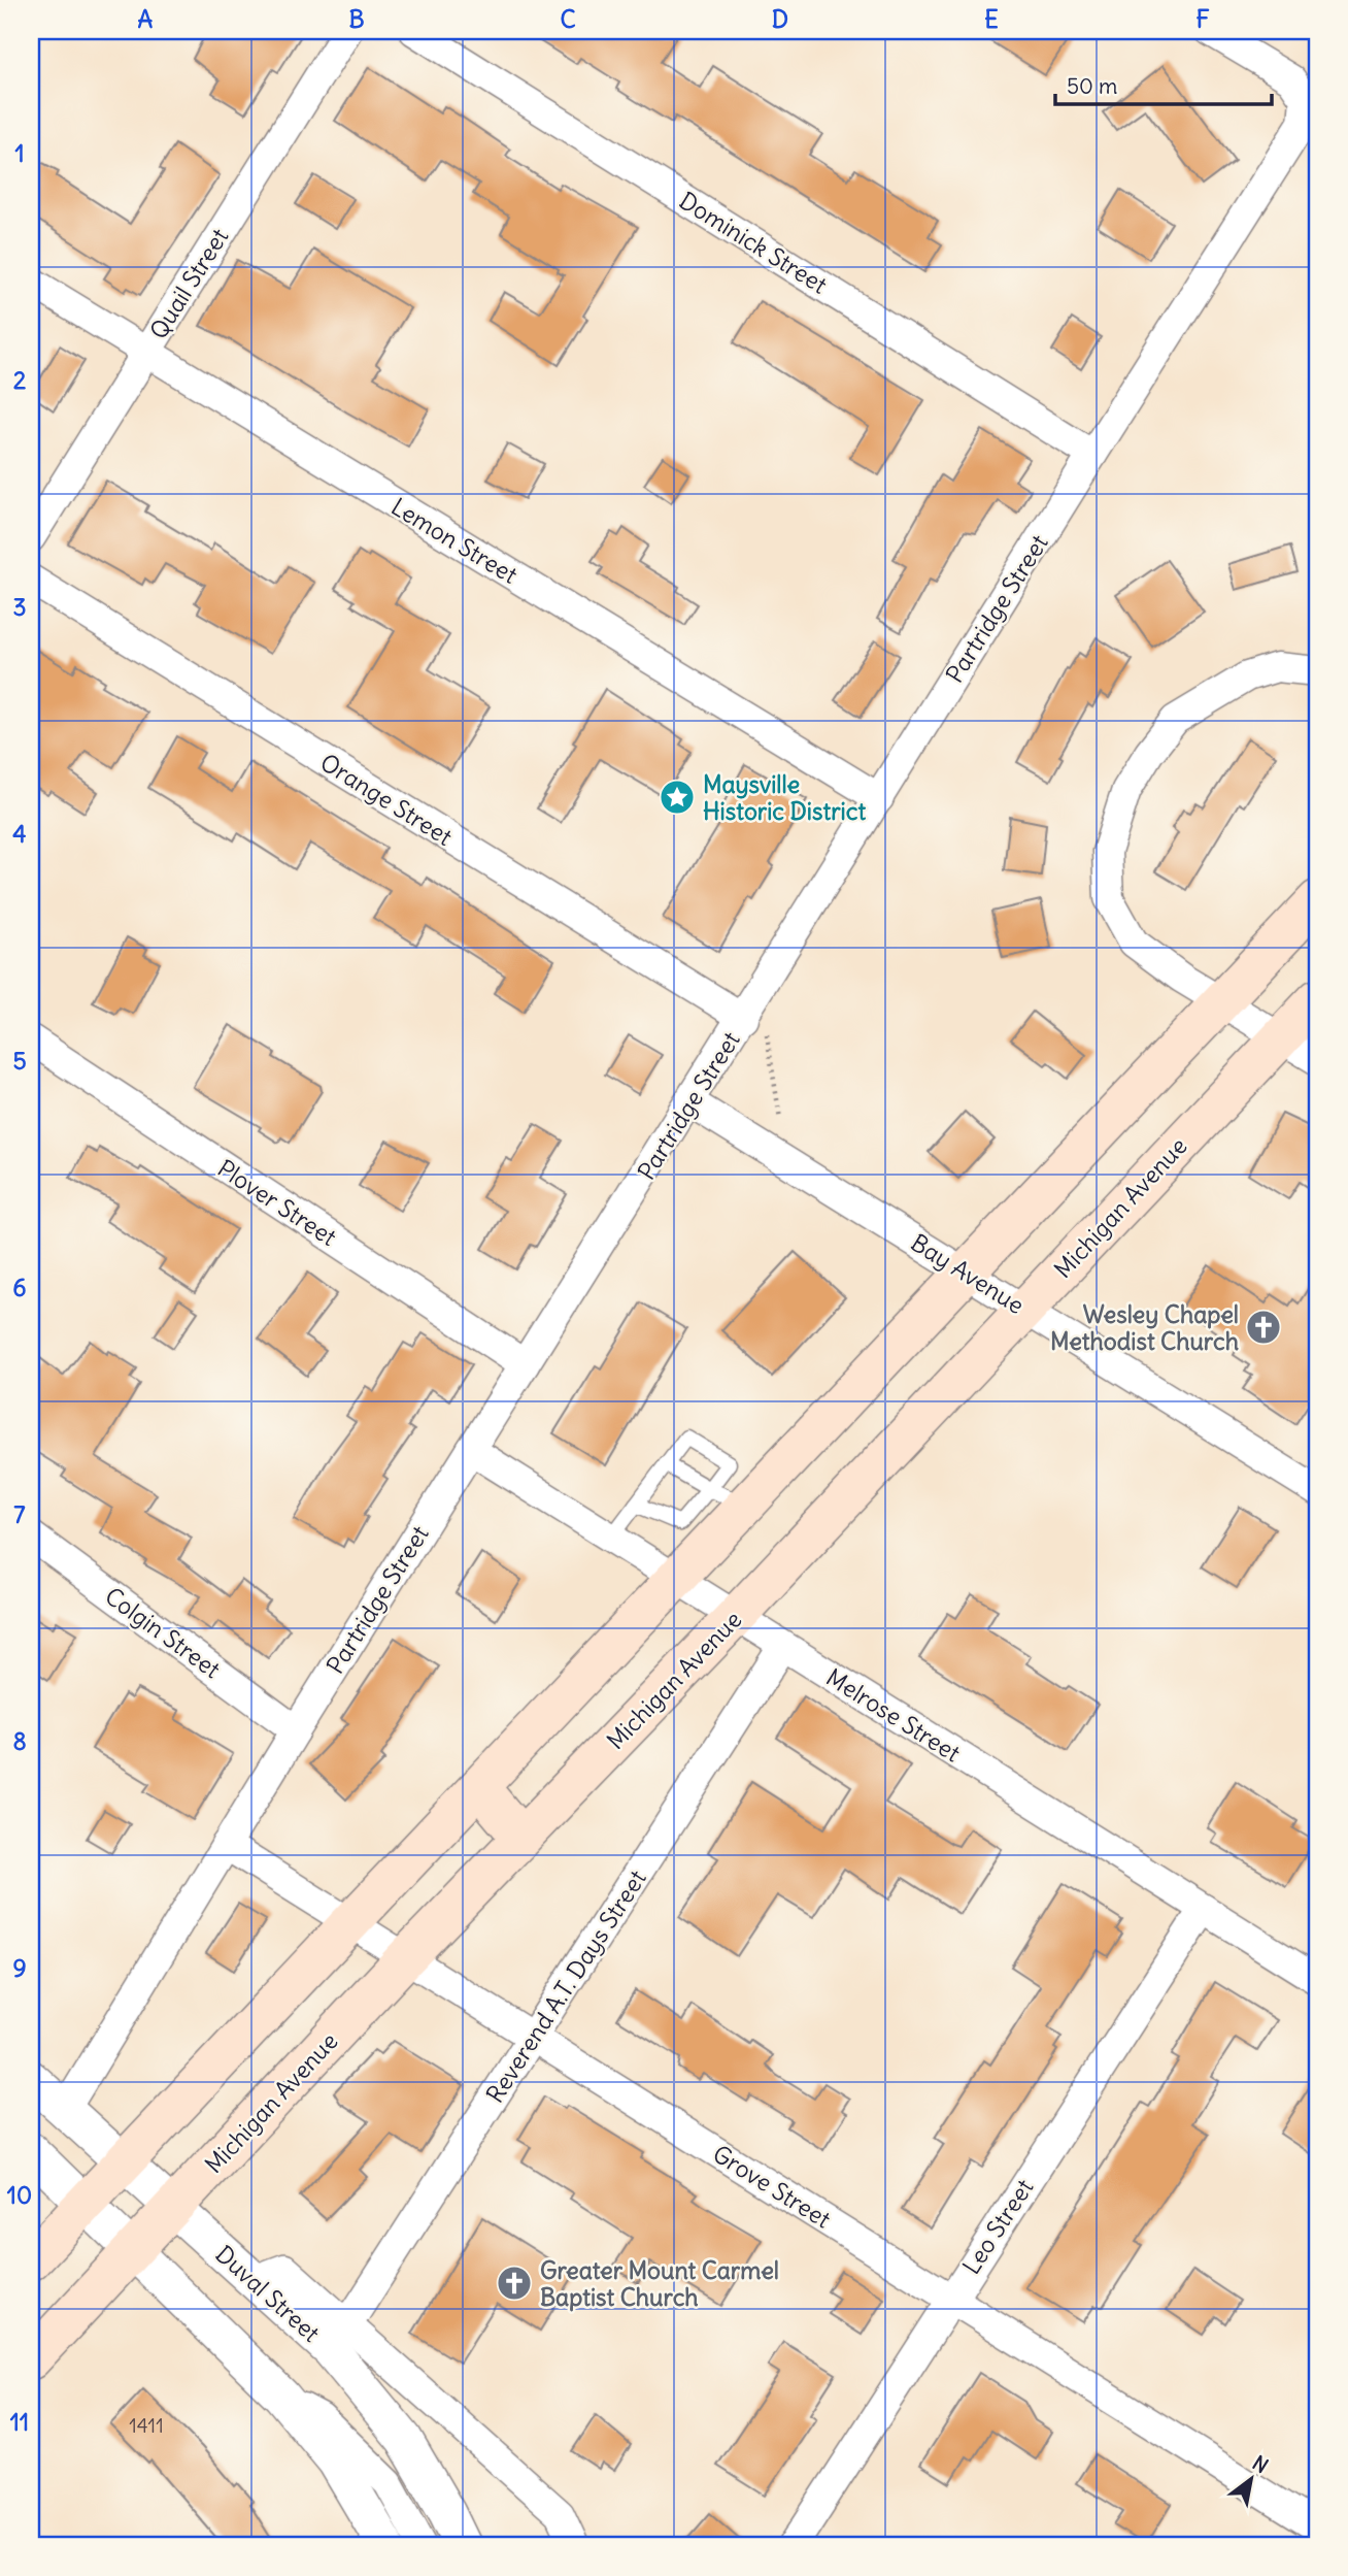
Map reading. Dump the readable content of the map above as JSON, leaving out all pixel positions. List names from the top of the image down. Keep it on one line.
{"streets":{"main road":["Michigan Avenue"],"street":["Dominick Street","Quail Street","Lemon Street","Partridge Street","Orange Street","Plover Street","Bay Avenue","Colgin Street","Melrose Street","Reverend A.T. Days Street","Grove Street","Leo Street","Duval Street"]},"crossings":[["Dominick Street","Partridge Street"],["Quail Street","Lemon Street"],["Lemon Street","Partridge Street"],["Partridge Street","Orange Street"],["Partridge Street","Plover Street"],["Partridge Street","Bay Avenue"],["Partridge Street","Colgin Street"],["Partridge Street","Melrose Street"],["Partridge Street","Grove Street"],["Partridge Street","Duval Street"],["Michigan Avenue","Bay Avenue"],["Michigan Avenue","Melrose Street"],["Michigan Avenue","Grove Street"],["Michigan Avenue","Duval Street"],["Melrose Street","Reverend A.T. Days Street"],["Melrose Street","Leo Street"],["Reverend A.T. Days Street","Grove Street"],["Grove Street","Leo Street"]],"places":{"place":["Maysville Historic District"],"church":["Wesley Chapel Methodist Church","Greater Mount Carmel Baptist Church"]},"house_numbers":["1411"],"scale_bar":"50 m","north":"top right","grid":{"columns":["A","B","C","D","E","F"],"rows":["1","2","3","4","5","6","7","8","9","10","11"]}}
